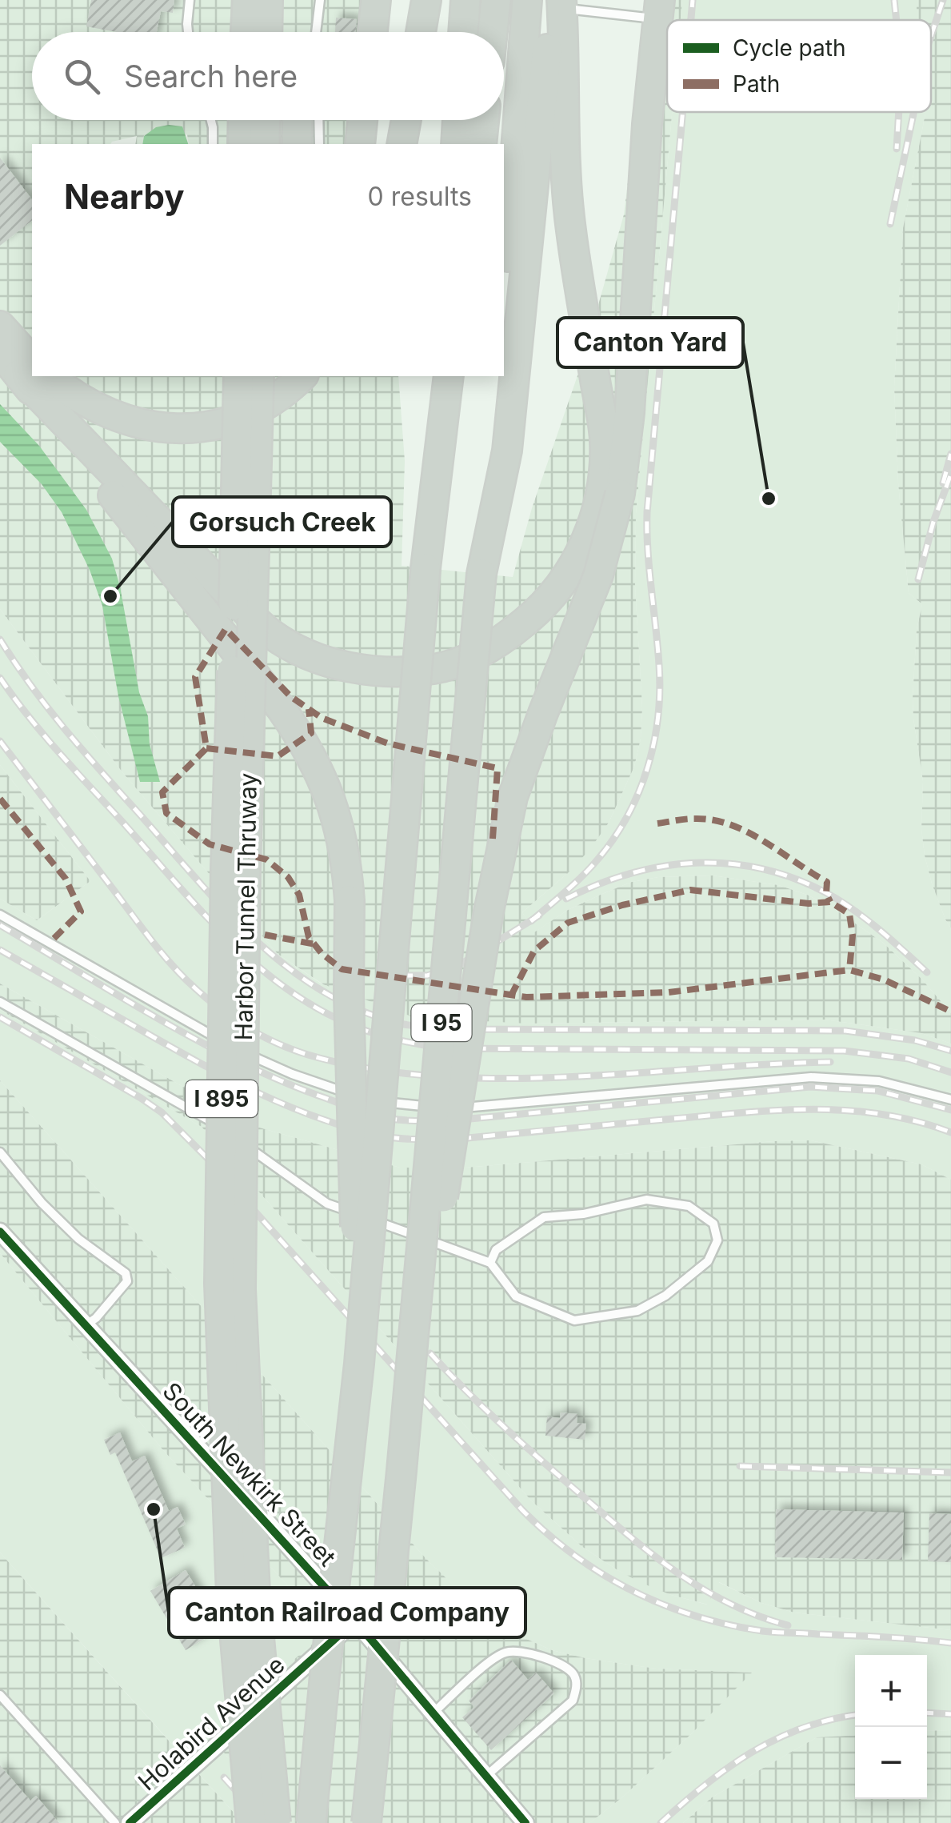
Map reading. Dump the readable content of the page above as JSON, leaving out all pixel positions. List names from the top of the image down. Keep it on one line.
{"streets":{"highway":["Harbor Tunnel Thruway","I 95","I 895"],"street":["South Newkirk Street","Holabird Avenue"]},"crossings":[["South Newkirk Street","Holabird Avenue"]],"places":["Canton Yard","Gorsuch Creek","Canton Railroad Company"],"legend":["Cycle path","Path"],"page":{"search":"Search here","heading":["Nearby","0 results"],"map_buttons":["+","−"]}}
